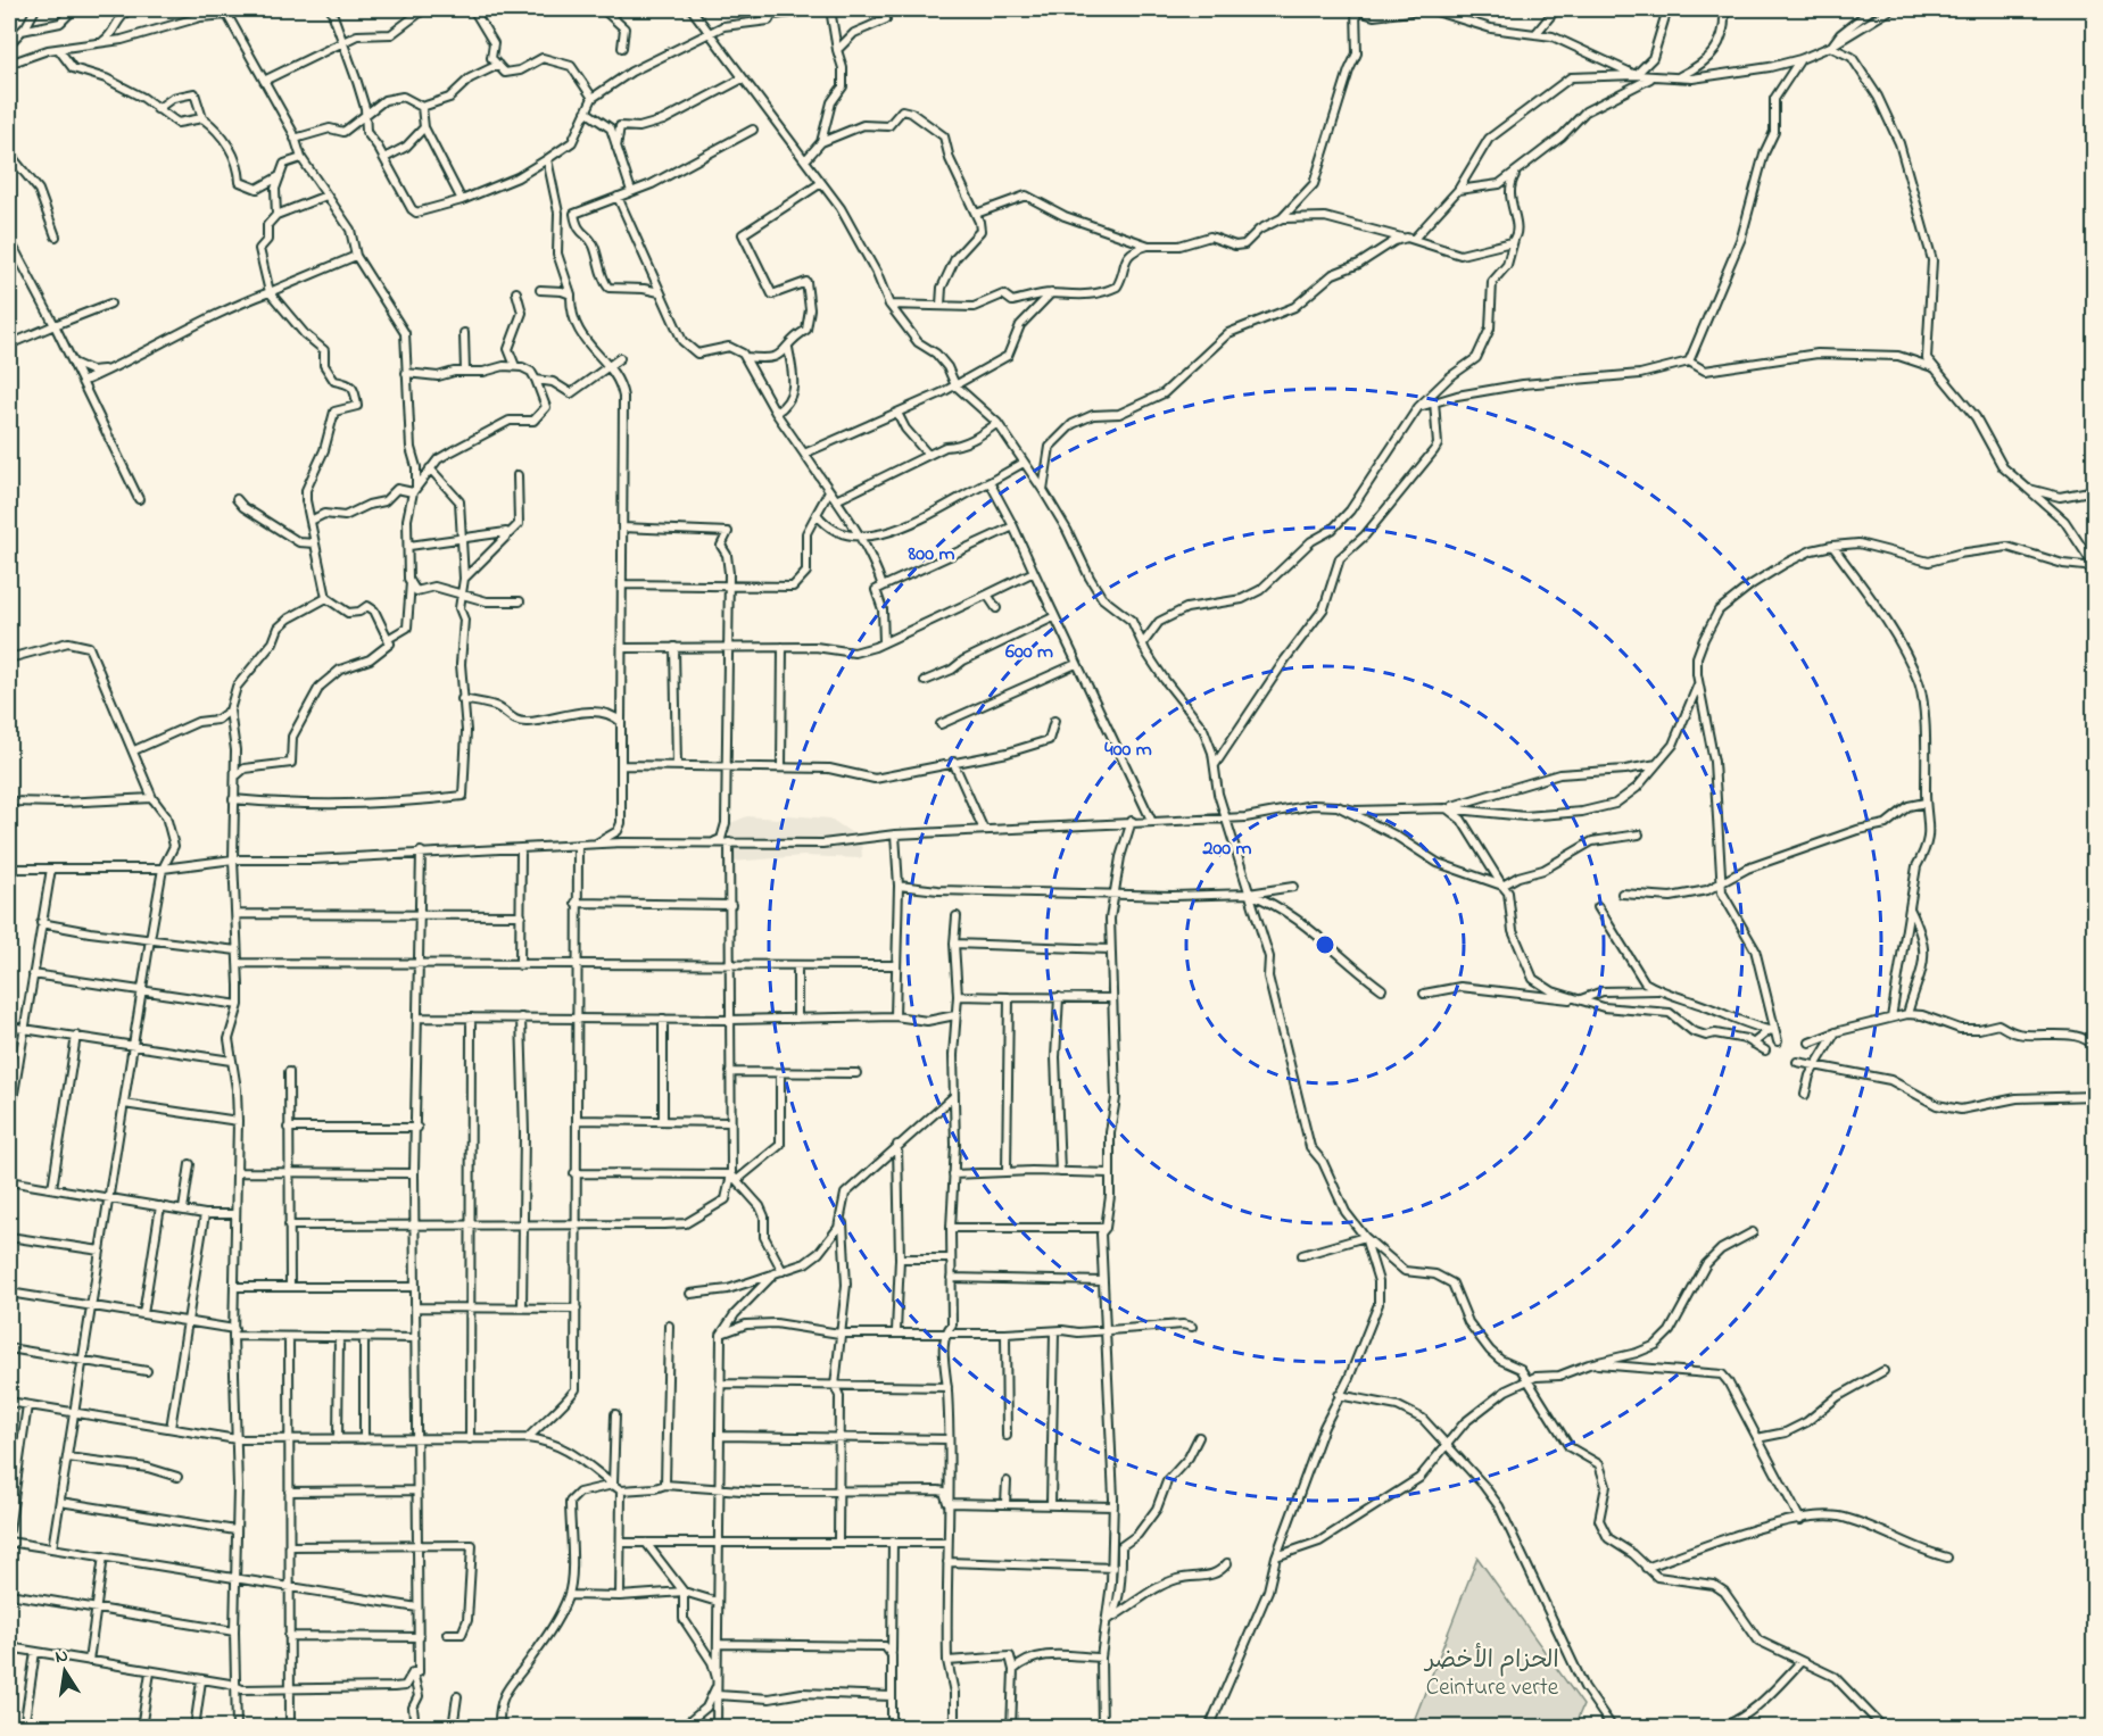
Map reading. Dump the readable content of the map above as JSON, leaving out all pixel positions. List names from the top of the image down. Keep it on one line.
{"parks":["الحزام الأخضر Ceinture verte"],"north":"top","rings":["800 m","600 m","400 m","200 m"]}
